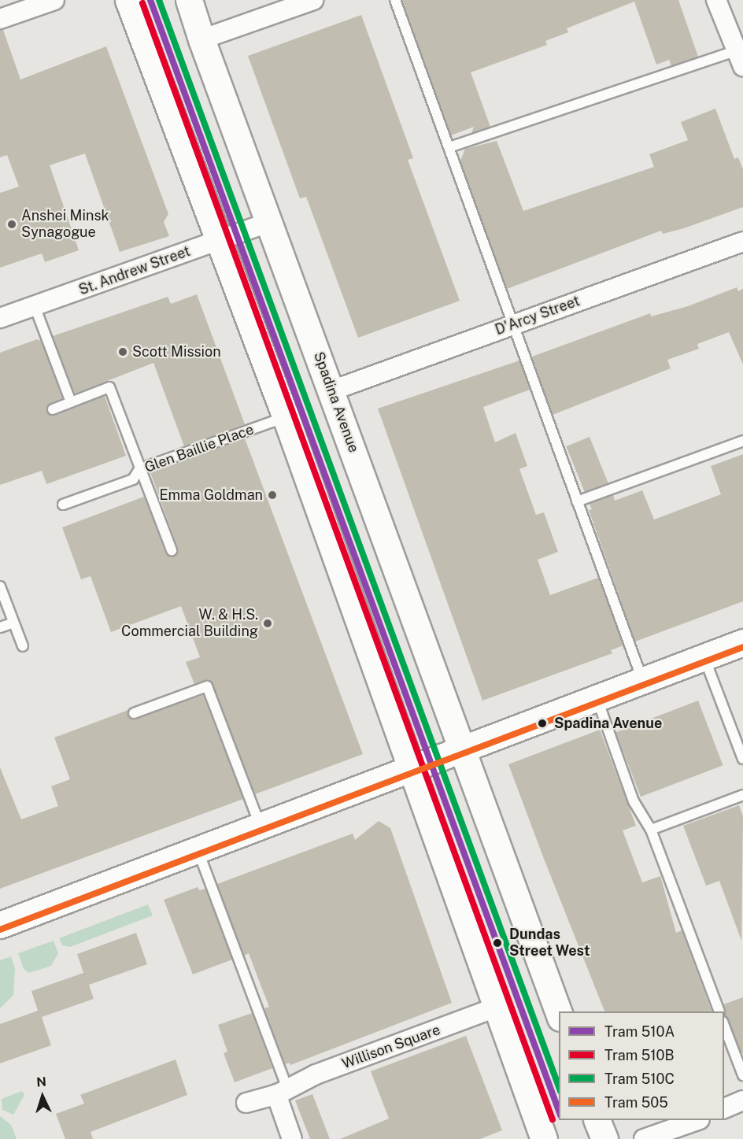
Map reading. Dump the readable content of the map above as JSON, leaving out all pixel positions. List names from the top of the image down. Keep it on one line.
{"streets":{"main road":["Spadina Avenue"],"street":["St. Andrew Street","D'Arcy Street","Willison Square"],"lane":["Glen Baillie Place"]},"crossings":[["St. Andrew Street","Spadina Avenue"],["D'Arcy Street","Spadina Avenue"]],"places":["Anshei Minsk Synagogue","Scott Mission","Emma Goldman","W. & H.S. Commercial Building","Spadina Avenue","Dundas Street West"],"lines":["tram line 510A","tram line 510C","tram line 510B","tram line 505"],"legend":["Tram 510A","Tram 510B","Tram 510C","Tram 505"],"north":"top"}
